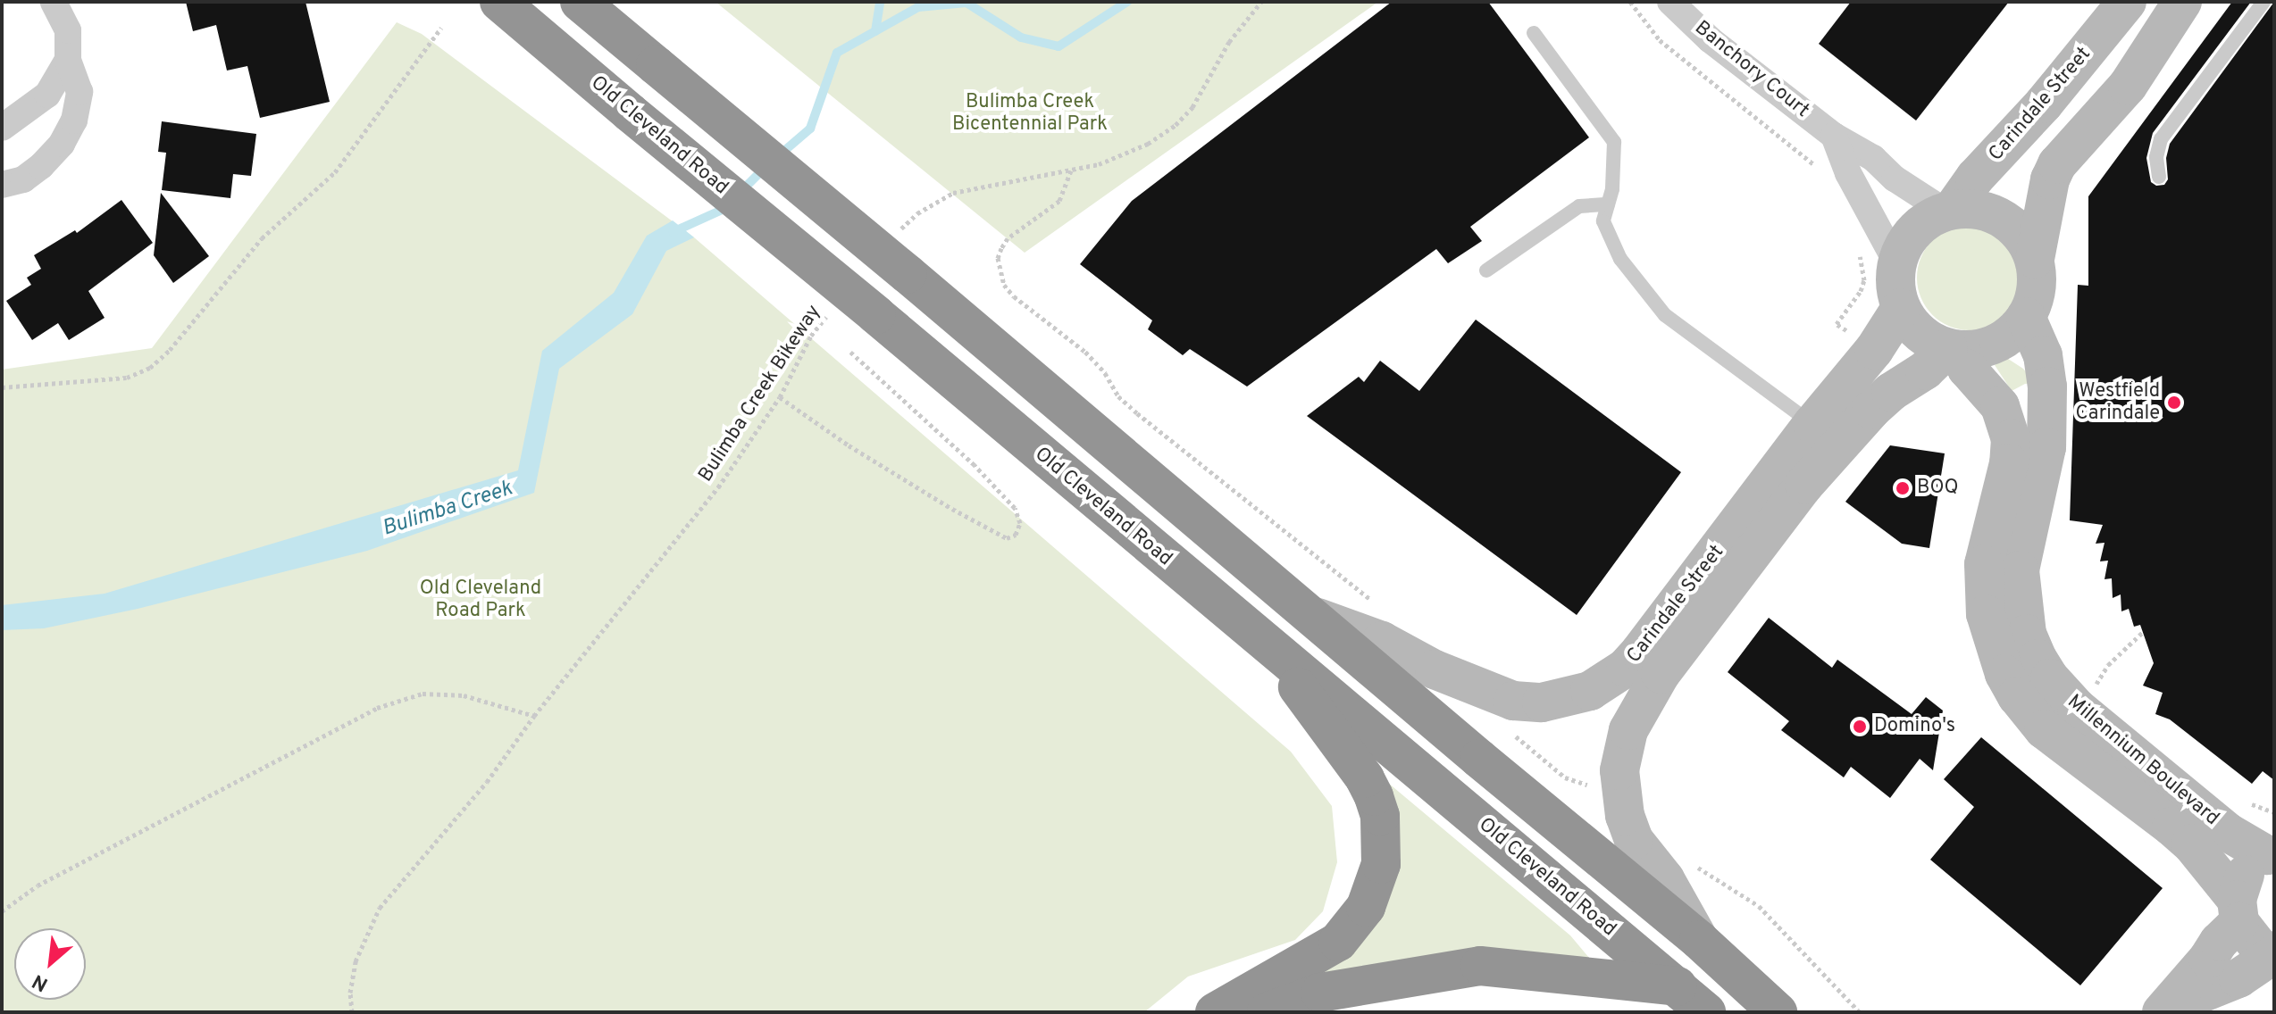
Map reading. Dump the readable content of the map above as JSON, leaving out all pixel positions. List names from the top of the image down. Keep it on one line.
{"streets":{"highway":["Old Cleveland Road"],"street":["Banchory Court","Carindale Street","Millennium Boulevard"],"path":["Bulimba Creek Bikeway"]},"crossings":[["Banchory Court","Carindale Street"],["Banchory Court","Millennium Boulevard"],["Carindale Street","Millennium Boulevard"]],"water":["Bulimba Creek"],"parks":["Bulimba Creek Bicentennial Park","Old Cleveland Road Park"],"places":["Westfield Carindale","BOQ","Domino's"],"north":"bottom left"}
